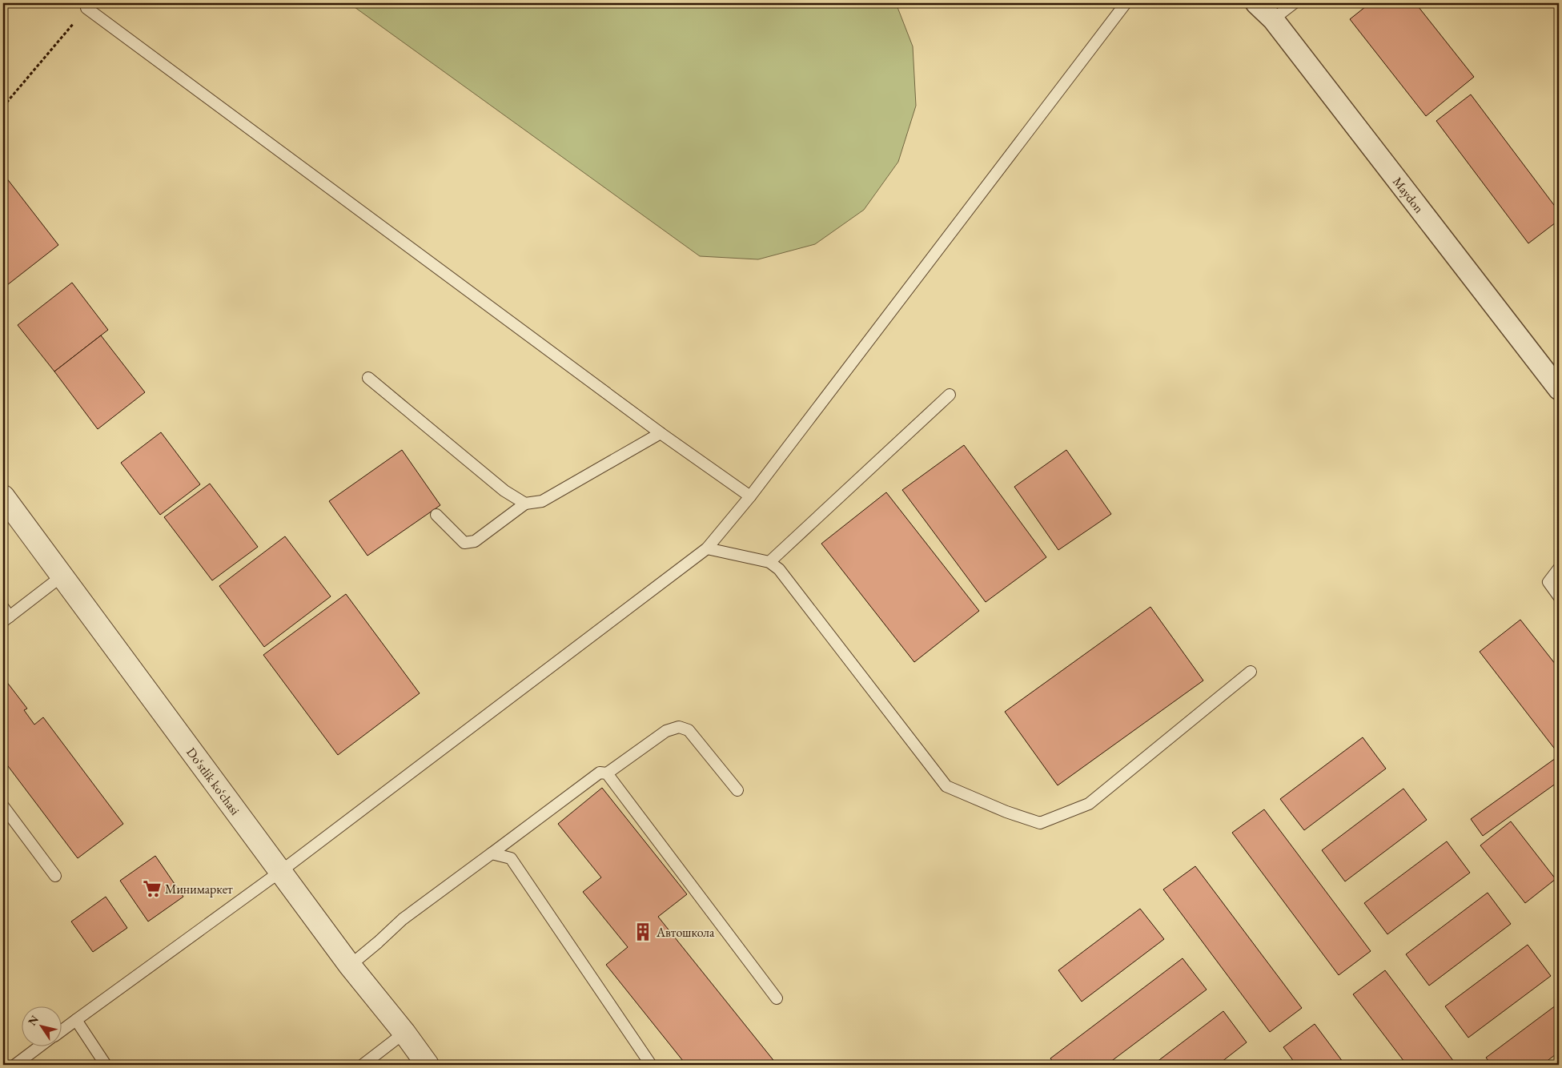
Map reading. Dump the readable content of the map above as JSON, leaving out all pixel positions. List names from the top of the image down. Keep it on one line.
{"streets":{"street":["Maydon","Do‘stlik ko‘chasi"]},"places":{"supermarket":["Минимаркет"],"building":["Автошкола"]},"north":"top left"}
